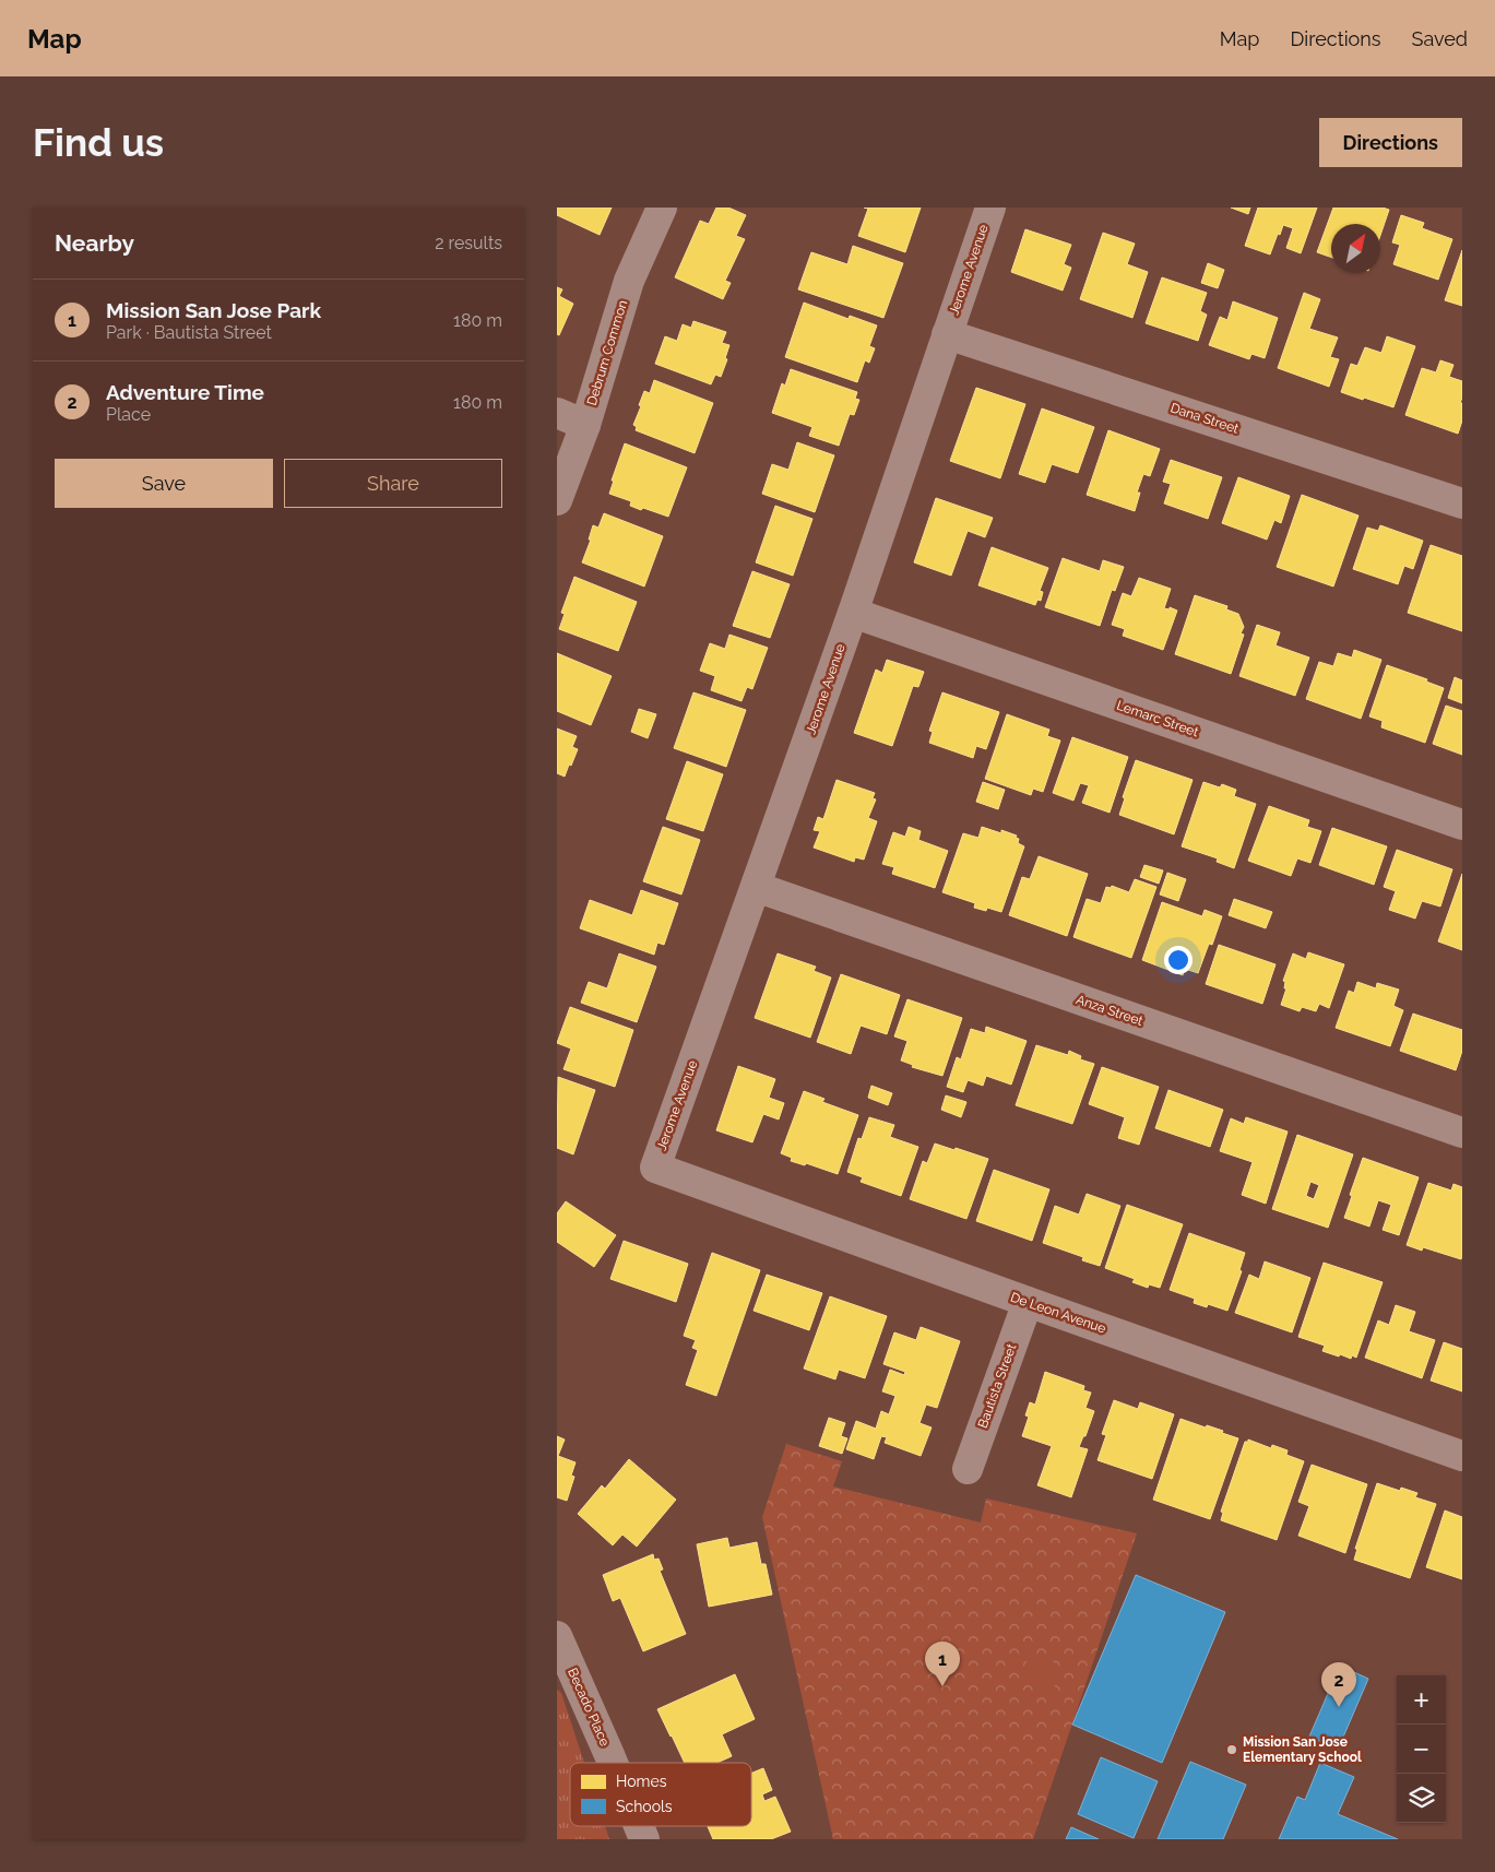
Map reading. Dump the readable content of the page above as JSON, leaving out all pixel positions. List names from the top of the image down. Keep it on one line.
{"streets":{"street":["Jerome Avenue","Debrum Common","Dana Street","Lemarc Street","Anza Street","De Leon Avenue","Bautista Street","Becado Place"]},"crossings":[["Jerome Avenue","Dana Street"],["Jerome Avenue","Lemarc Street"],["Jerome Avenue","Anza Street"],["Jerome Avenue","De Leon Avenue"],["De Leon Avenue","Bautista Street"]],"places":["Mission San Jose Elementary School"],"legend":["Homes","Schools"],"north":"top right","page":{"header":"Map","nav":["Map","Directions","Saved"],"buttons":["Directions",["Save","Share"]],"title":"Find us","heading":["Nearby","2 results"],"list":[{"mark":"1","name":"Mission San Jose Park","note":"Park · Bautista Street","value":"180 m"},{"mark":"2","name":"Adventure Time","note":"Place","value":"180 m"}],"pins":["1","2"],"map_buttons":["+","−"]}}
